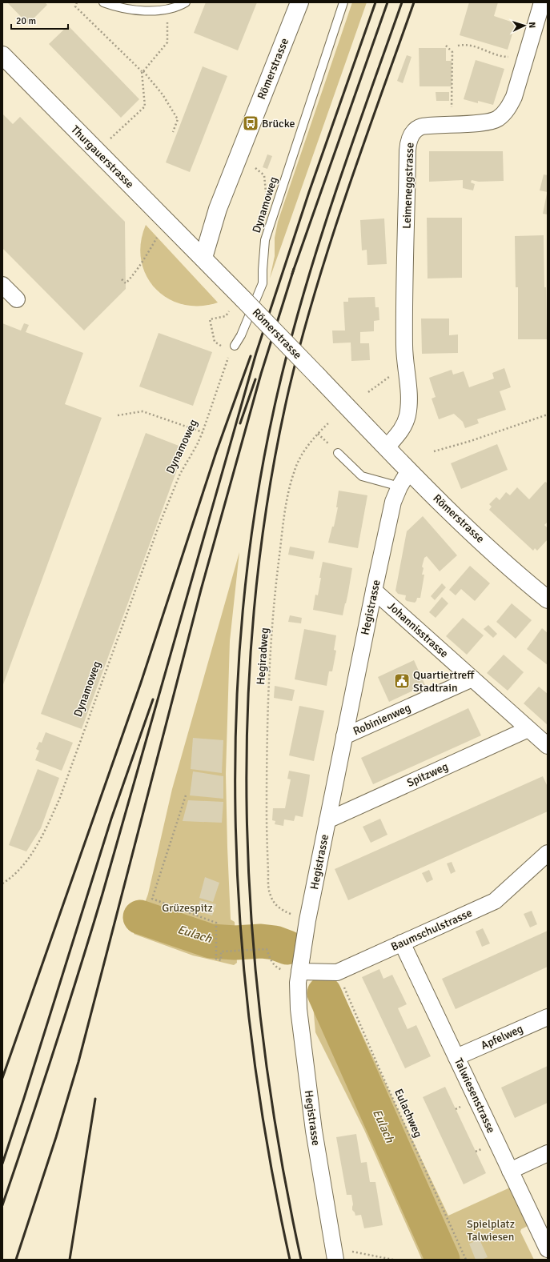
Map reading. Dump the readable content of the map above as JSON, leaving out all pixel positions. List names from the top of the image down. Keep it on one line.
{"streets":{"main road":["Römerstrasse","Thurgauerstrasse"],"street":["Leimeneggstrasse","Hegistrasse","Johannisstrasse","Robinienweg","Spitzweg","Baumschulstrasse","Apfelweg","Talwiesenstrasse"],"lane":["Dynamoweg"],"path":["Hegiradweg","Eulachweg"]},"crossings":[["Römerstrasse","Thurgauerstrasse"],["Römerstrasse","Leimeneggstrasse"],["Römerstrasse","Hegistrasse"],["Hegistrasse","Johannisstrasse"],["Hegistrasse","Robinienweg"],["Hegistrasse","Spitzweg"],["Hegistrasse","Baumschulstrasse"],["Johannisstrasse","Robinienweg"],["Johannisstrasse","Spitzweg"],["Baumschulstrasse","Talwiesenstrasse"],["Baumschulstrasse","Eulachweg"],["Apfelweg","Talwiesenstrasse"]],"water":["Eulach"],"parks":["Grüzespitz","Spielplatz Talwiesen"],"places":{"bus stop":["Brücke"],"public building":["Quartiertreff Stadtrain"]},"scale_bar":"20 m","north":"right"}
